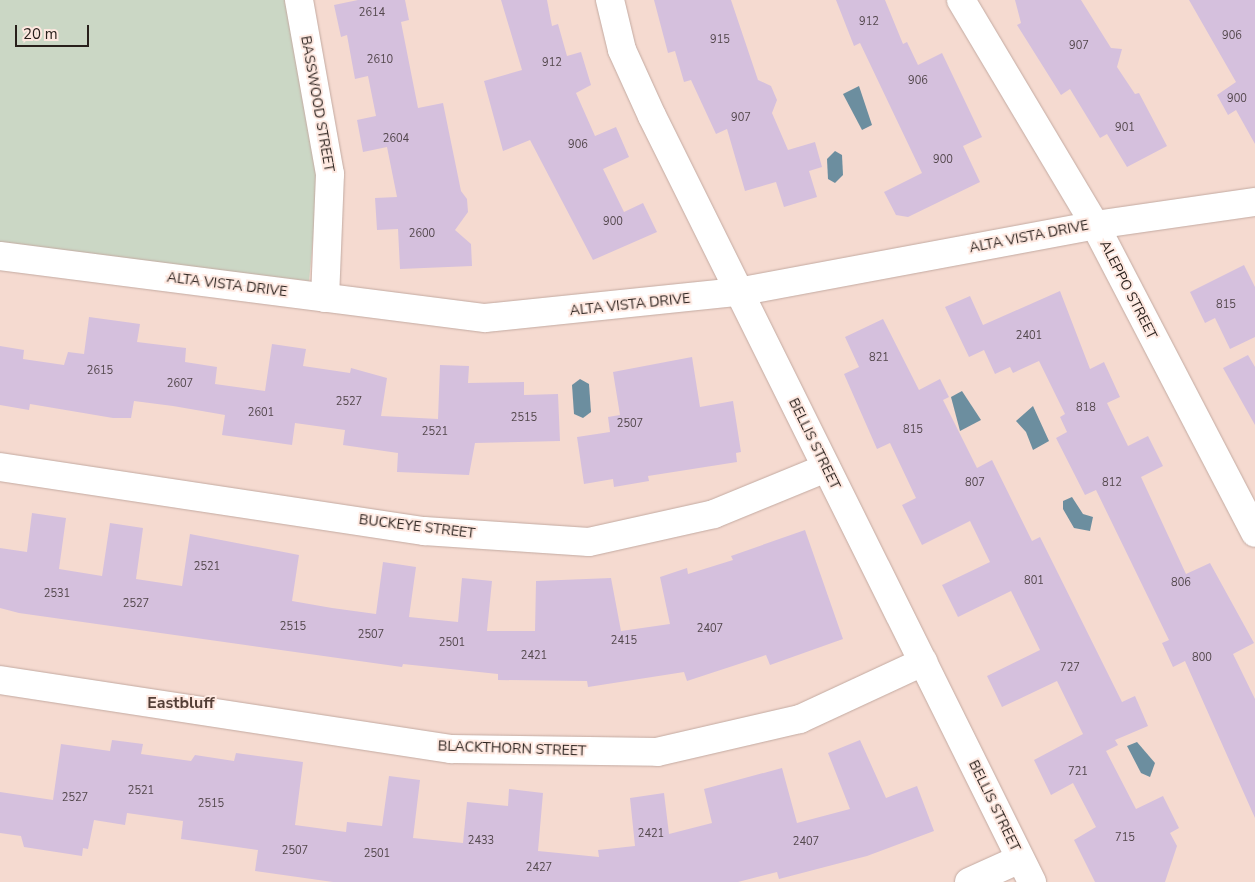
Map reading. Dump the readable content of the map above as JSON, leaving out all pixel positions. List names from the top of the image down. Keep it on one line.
{"streets":{"street":["BASSWOOD STREET","ALTA VISTA DRIVE","ALEPPO STREET","BELLIS STREET","BUCKEYE STREET","BLACKTHORN STREET"]},"crossings":[["BASSWOOD STREET","ALTA VISTA DRIVE"],["ALTA VISTA DRIVE","ALEPPO STREET"],["ALTA VISTA DRIVE","BELLIS STREET"],["BELLIS STREET","BUCKEYE STREET"],["BELLIS STREET","BLACKTHORN STREET"]],"districts":["Eastbluff"],"house_numbers":["2614","912","906","915","907","2610","912","906","900","907","901","2604","906","900","900","2600","815","2401","821","2615","2607","2527","818","2601","2515","2507","815","2521","807","812","2521","801","806","2531","2527","2515","2407","2507","2415","2501","2421","800","727","721","2521","2527","2515","2421","715","2433","2407","2507","2501","2427"],"scale_bar":"20 m"}
